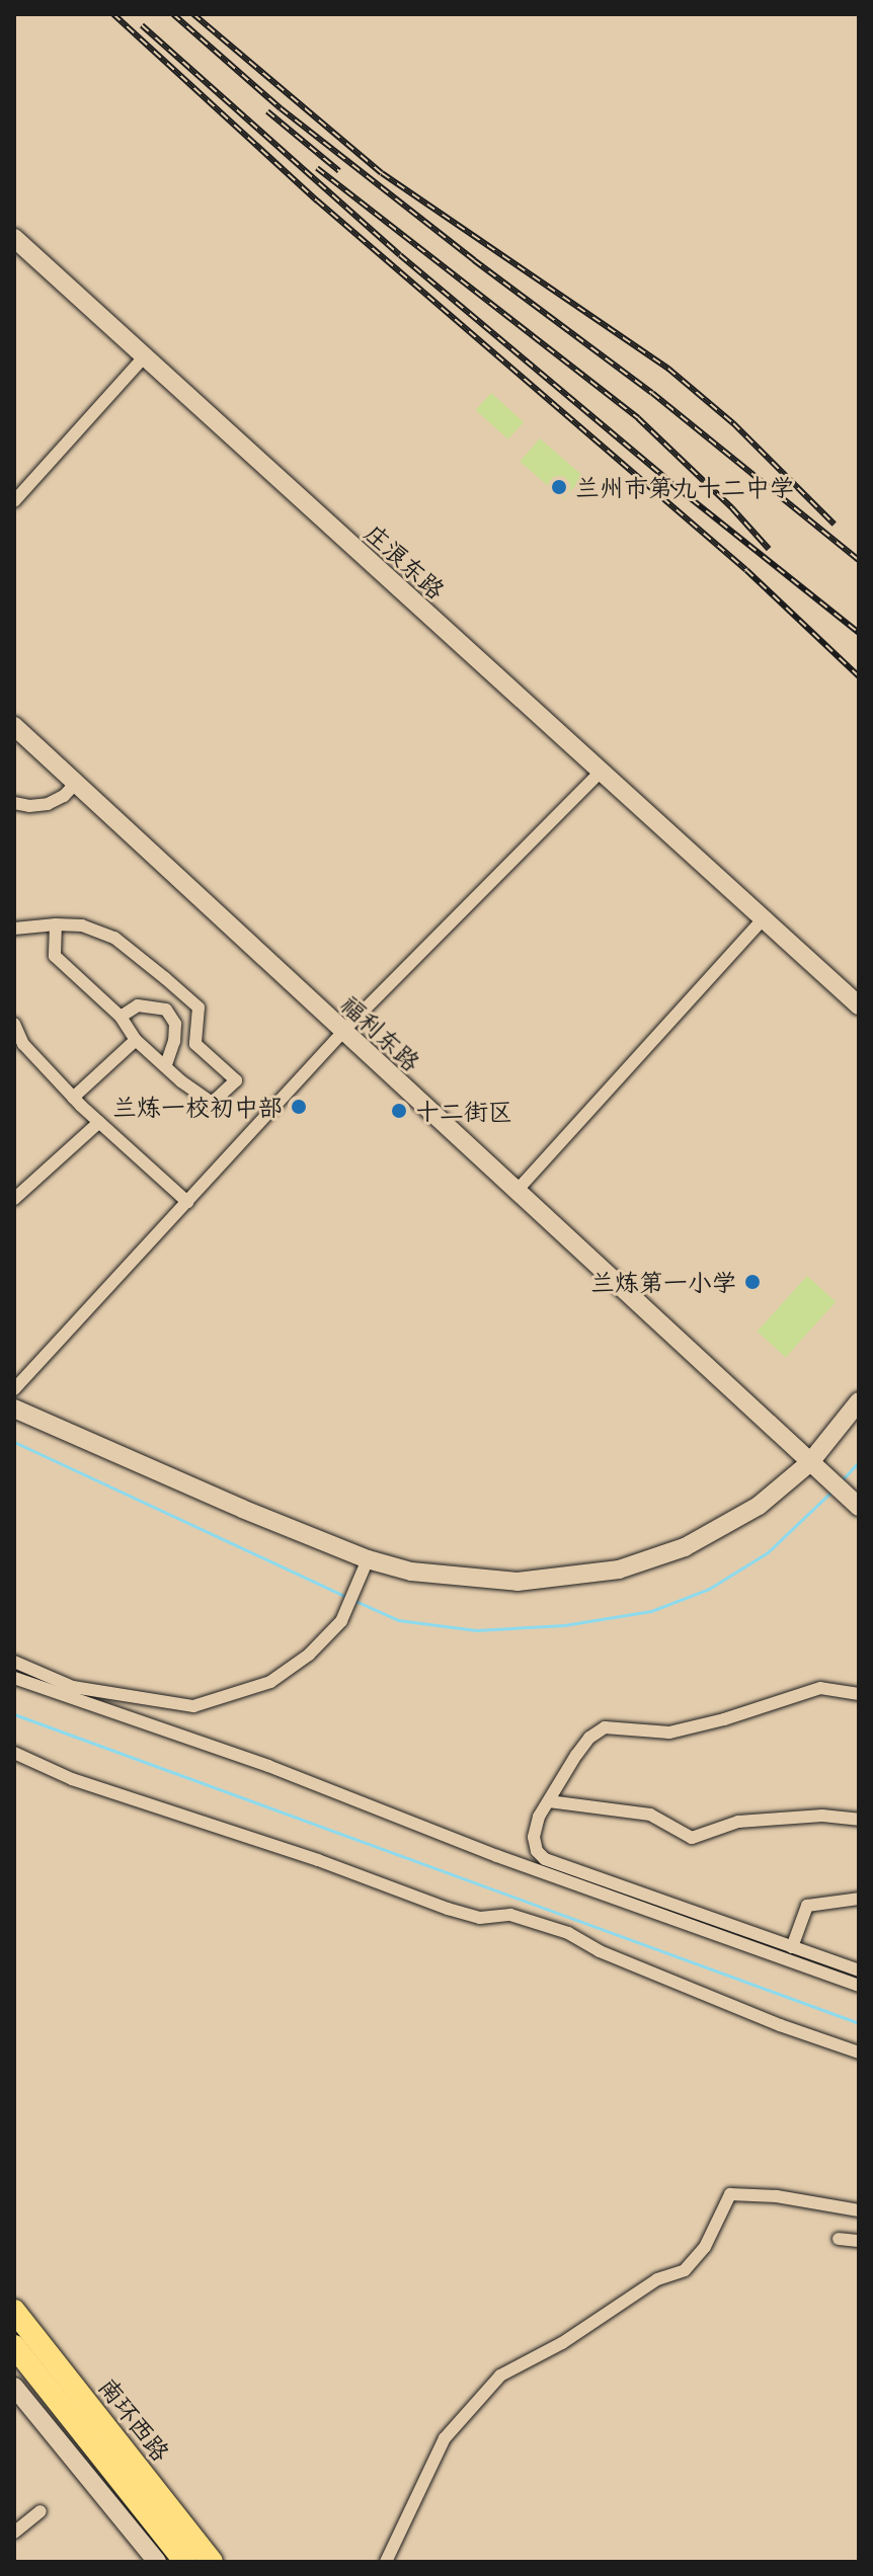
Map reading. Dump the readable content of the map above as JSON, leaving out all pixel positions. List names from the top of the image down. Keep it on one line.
{"streets":{"highway":["南环西路"],"street":["庄浪东路","福利东路"]},"places":["兰州市第九十二中学","兰炼一校初中部","十二街区","兰炼第一小学"]}
